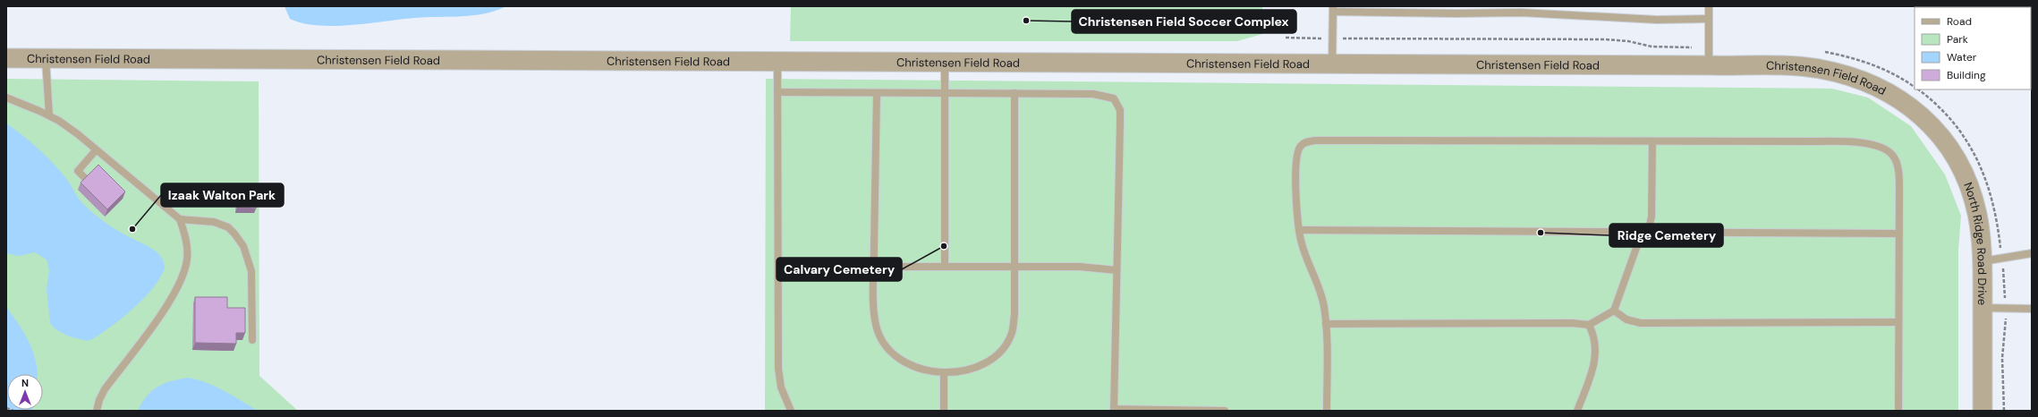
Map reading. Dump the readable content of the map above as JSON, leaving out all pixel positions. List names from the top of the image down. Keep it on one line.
{"streets":{"street":["Christensen Field Road","North Ridge Road Drive"]},"crossings":[["Christensen Field Road","North Ridge Road Drive"]],"places":["Christensen Field Soccer Complex","Izaak Walton Park","Ridge Cemetery","Calvary Cemetery"],"legend":["Road","Park","Water","Building"],"north":"top"}
